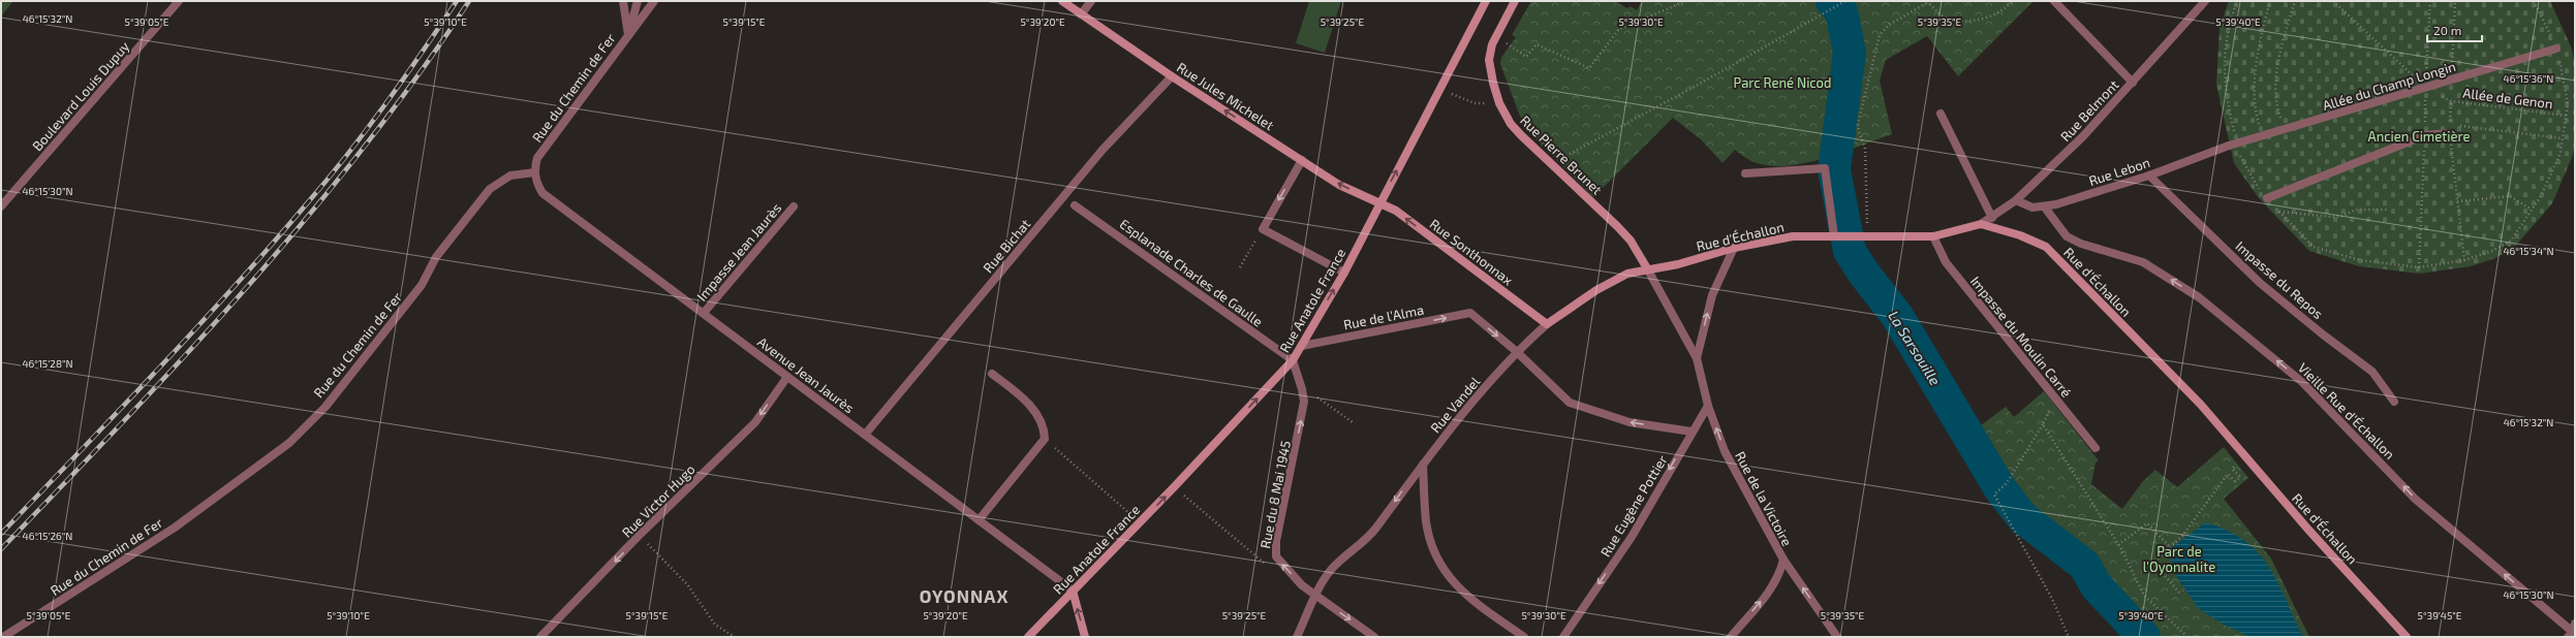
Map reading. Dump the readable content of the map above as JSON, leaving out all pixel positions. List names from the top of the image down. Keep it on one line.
{"streets":{"main road":["Rue Jules Michelet","Rue Pierre Brunet","Rue d'Échallon","Rue Sonthonnax","Rue Anatole France","Rue Vandel"],"street":["Allée du Champ Longin","Rue du Chemin de Fer","Boulevard Louis Dupuy","Rue Belmont","Rue Lebon","Rue Bichat","Impasse Jean Jaurès","Esplanade Charles de Gaulle","Impasse du Repos","Rue de l'Alma","Impasse du Moulin Carré","Avenue Jean Jaurès","Vieille Rue d'Échallon","Rue du 8 Mai 1945","Rue de la Victoire","Rue Victor Hugo","Rue Eugène Pottier"],"path":["Allée de Genon"]},"crossings":[["Allée du Champ Longin","Allée de Genon"],["Allée du Champ Longin","Rue Lebon"],["Rue du Chemin de Fer","Avenue Jean Jaurès"],["Rue Jules Michelet","Rue Bichat"],["Rue Jules Michelet","Rue Sonthonnax"],["Rue Jules Michelet","Rue Anatole France"],["Rue Belmont","Rue Lebon"],["Rue Belmont","Rue d'Échallon"],["Rue Pierre Brunet","Rue d'Échallon"],["Rue Pierre Brunet","Rue Vandel"],["Rue Pierre Brunet","Rue de la Victoire"],["Rue Lebon","Impasse du Repos"],["Rue Lebon","Vieille Rue d'Échallon"],["Rue d'Échallon","Impasse du Moulin Carré"],["Rue d'Échallon","Rue Vandel"],["Rue d'Échallon","Rue de la Victoire"],["Rue Bichat","Avenue Jean Jaurès"],["Impasse Jean Jaurès","Avenue Jean Jaurès"],["Rue Sonthonnax","Rue Anatole France"],["Rue Sonthonnax","Rue Vandel"],["Esplanade Charles de Gaulle","Rue Anatole France"],["Esplanade Charles de Gaulle","Rue du 8 Mai 1945"],["Rue Anatole France","Rue de l'Alma"],["Rue Anatole France","Avenue Jean Jaurès"],["Rue Anatole France","Rue du 8 Mai 1945"],["Rue de l'Alma","Rue Vandel"],["Avenue Jean Jaurès","Rue Victor Hugo"],["Rue Vandel","Rue du 8 Mai 1945"],["Rue Vandel","Rue de la Victoire"],["Rue de la Victoire","Rue Eugène Pottier"]],"one_way":["Rue Jules Michelet","Rue Sonthonnax","Rue Anatole France","Rue de l'Alma","Vieille Rue d'Échallon","Rue de la Victoire","Rue Victor Hugo","Rue Eugène Pottier"],"districts":["OYONNAX"],"water":["La Sarsouille"],"parks":["Parc René Nicod","Ancien Cimetière","Parc de l'Oyonnalite"],"scale_bar":"20 m","coordinates":["46°15'32\"N","5°39'05\"E","5°39'10\"E","5°39'15\"E","5°39'20\"E","5°39'25\"E","5°39'35\"E","5°39'40\"E","5°39'30\"E","46°15'36\"N","46°15'30\"N","46°15'34\"N","46°15'28\"N","46°15'26\"N","5°39'45\"E"]}
